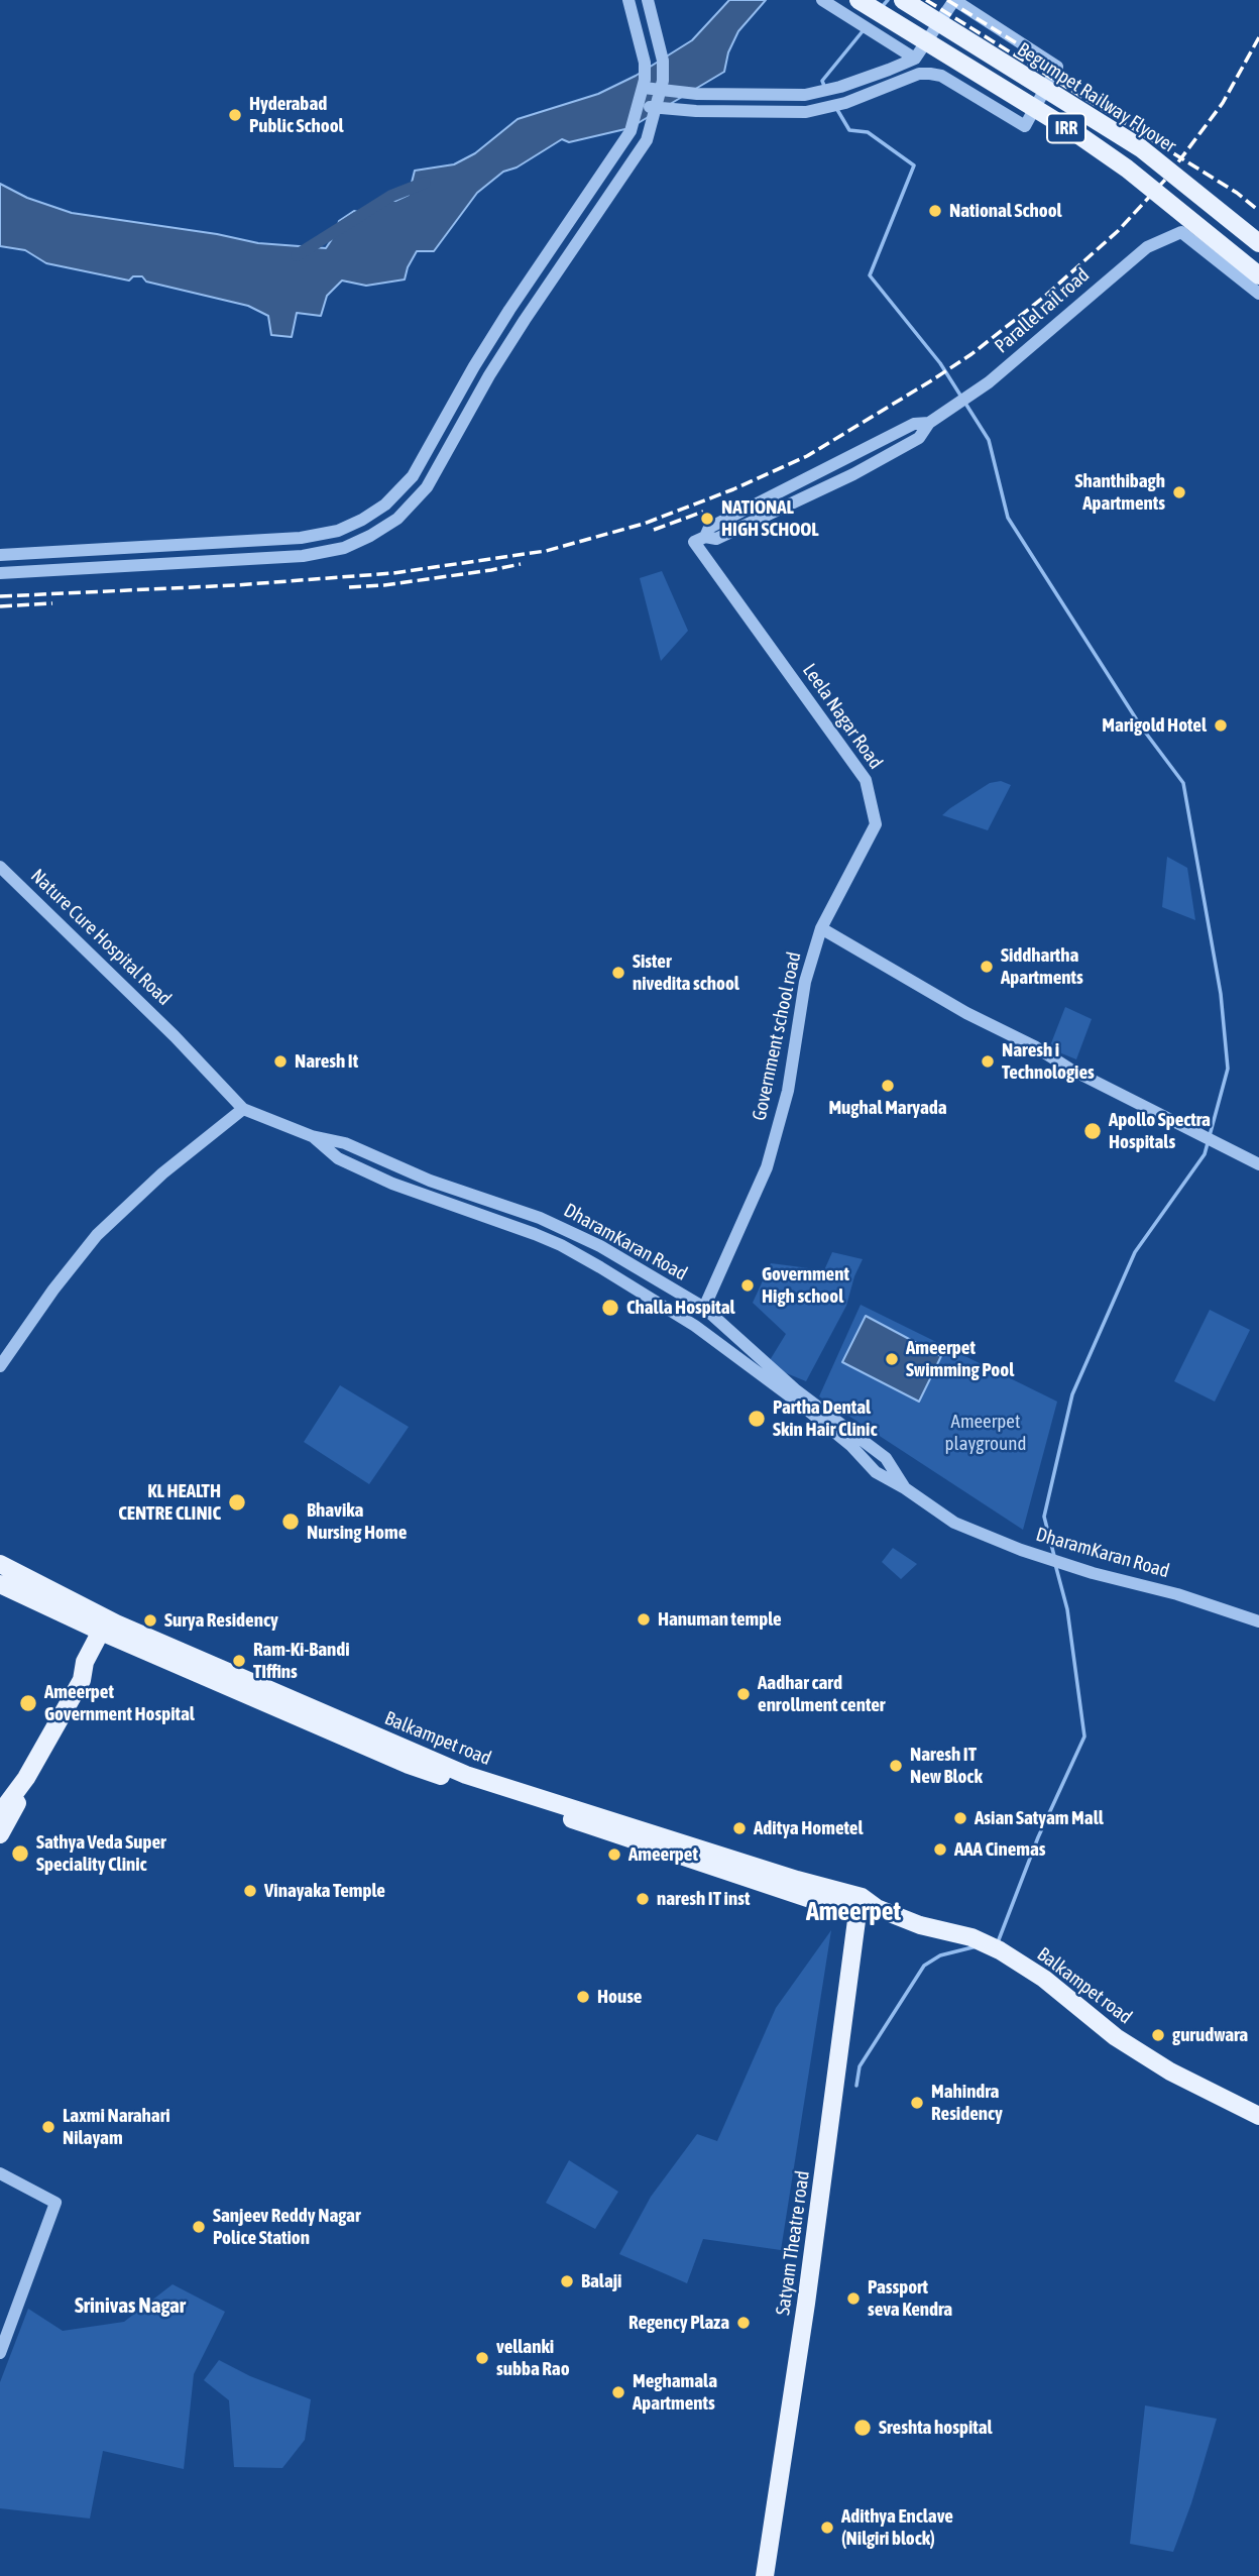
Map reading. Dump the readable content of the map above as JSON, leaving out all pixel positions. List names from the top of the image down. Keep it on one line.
{"streets":{"main road":["Begumpet Railway Flyover","IRR","Balkampet road","Satyam Theatre road"],"street":["Parallel rail road","Leela Nagar Road","Nature Cure Hospital Road","Government school road","DharamKaran Road"]},"crossings":[["Parallel rail road","Leela Nagar Road"],["Leela Nagar Road","Government school road"],["Nature Cure Hospital Road","DharamKaran Road"],["Government school road","DharamKaran Road"],["Balkampet road","Satyam Theatre road"]],"districts":["Ameerpet","Srinivas Nagar"],"parks":["Ameerpet playground"],"places":["Hyderabad Public School","National School","Shanthibagh Apartments","NATIONAL HIGH SCHOOL","Marigold Hotel","Siddhartha Apartments","Sister nivedita school","Naresh It","Naresh i Technologies","Mughal Maryada","Apollo Spectra Hospitals","Government High school","Challa Hospital","Ameerpet Swimming Pool","Partha Dental Skin Hair Clinic","KL HEALTH CENTRE CLINIC","Bhavika Nursing Home","Hanuman temple","Surya Residency","Ram-Ki-Bandi TIffins","Aadhar card enrollment center","Ameerpet Government Hospital","Naresh IT New Block","Asian Satyam Mall","Aditya Hometel","AAA Cinemas","Sathya Veda Super Speciality Clinic","Ameerpet","Vinayaka Temple","naresh IT inst","House","gurudwara","Mahindra Residency","Laxmi Narahari Nilayam","Sanjeev Reddy Nagar Police Station","Balaji","Passport seva Kendra","Regency Plaza","vellanki subba Rao","Meghamala Apartments","Sreshta hospital","Adithya Enclave (Nilgiri block)"]}
